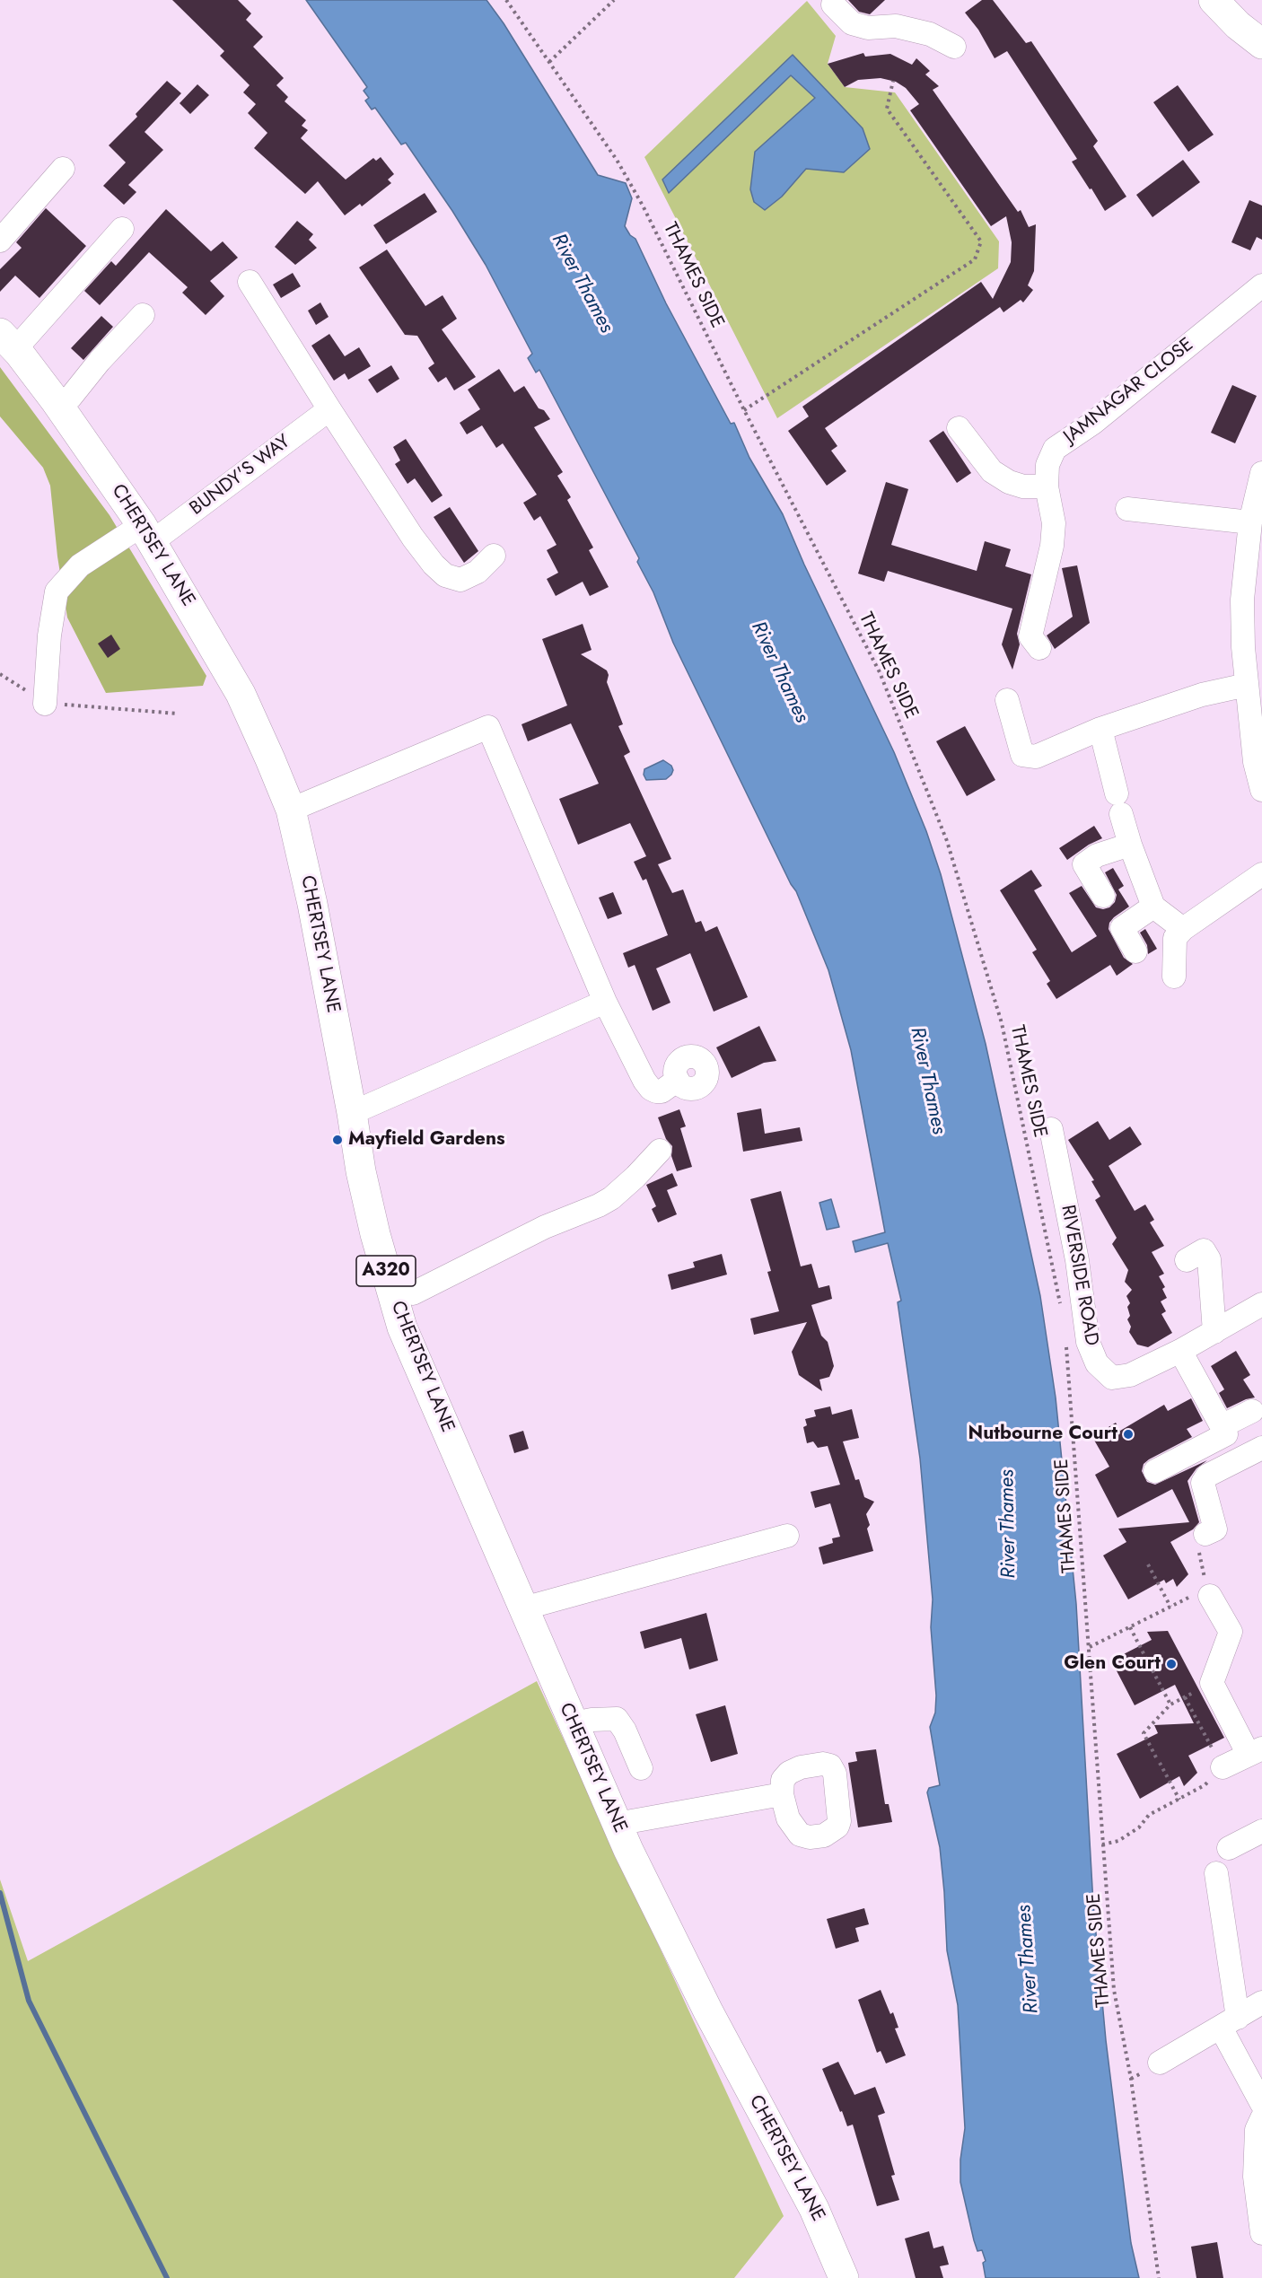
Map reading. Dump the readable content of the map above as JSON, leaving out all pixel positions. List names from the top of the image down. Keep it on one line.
{"streets":{"main road":["CHERTSEY LANE","A320"],"street":["JAMNAGAR CLOSE","BUNDY'S WAY","RIVERSIDE ROAD"],"path":["THAMES SIDE"]},"crossings":[["BUNDY'S WAY","CHERTSEY LANE"]],"water":["River Thames"],"places":["Mayfield Gardens","Nutbourne Court","Glen Court"]}
